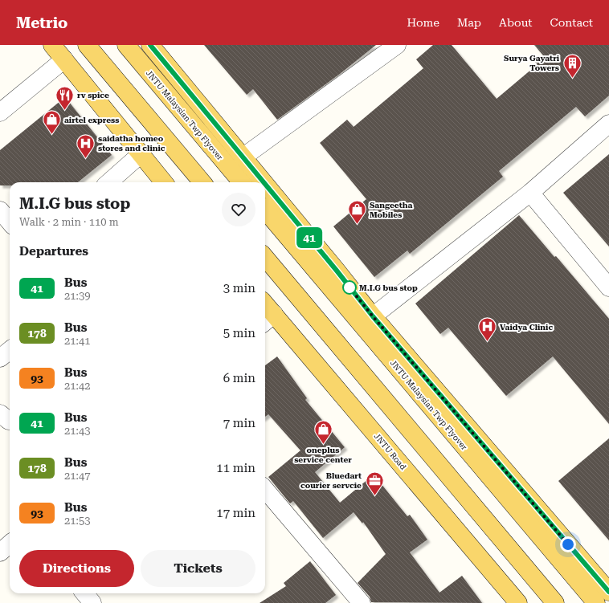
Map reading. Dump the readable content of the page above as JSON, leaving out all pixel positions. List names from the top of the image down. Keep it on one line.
{"streets":{"main road":["JNTU Malaysian Twp Flyover","JNTU Road"]},"places":{"building":["Surya Gayatri Towers"],"restaurant":["rv spice"],"shop":["airtel express","Sangeetha Mobiles","oneplus service center"],"hospital":["saidatha homeo stores and clinic","Vaidya Clinic"],"other":["M.I.G bus stop"],"office":["Bluedart courier servcie"]},"lines":["bus line 41"],"page":{"header":"Metrio","nav":["Home","Map","About","Contact"],"on_map":"41","heading":[["M.I.G bus stop","Walk · 2 min · 110 m"],"Departures"],"list":[{"mark":"41","name":"Bus","note":"21:39","value":"3 min"},{"mark":"178","name":"Bus","note":"21:41","value":"5 min"},{"mark":"93","name":"Bus","note":"21:42","value":"6 min"},{"mark":"41","name":"Bus","note":"21:43","value":"7 min"},{"mark":"178","name":"Bus","note":"21:47","value":"11 min"},{"mark":"93","name":"Bus","note":"21:53","value":"17 min"}],"buttons":["Directions","Tickets"]}}
